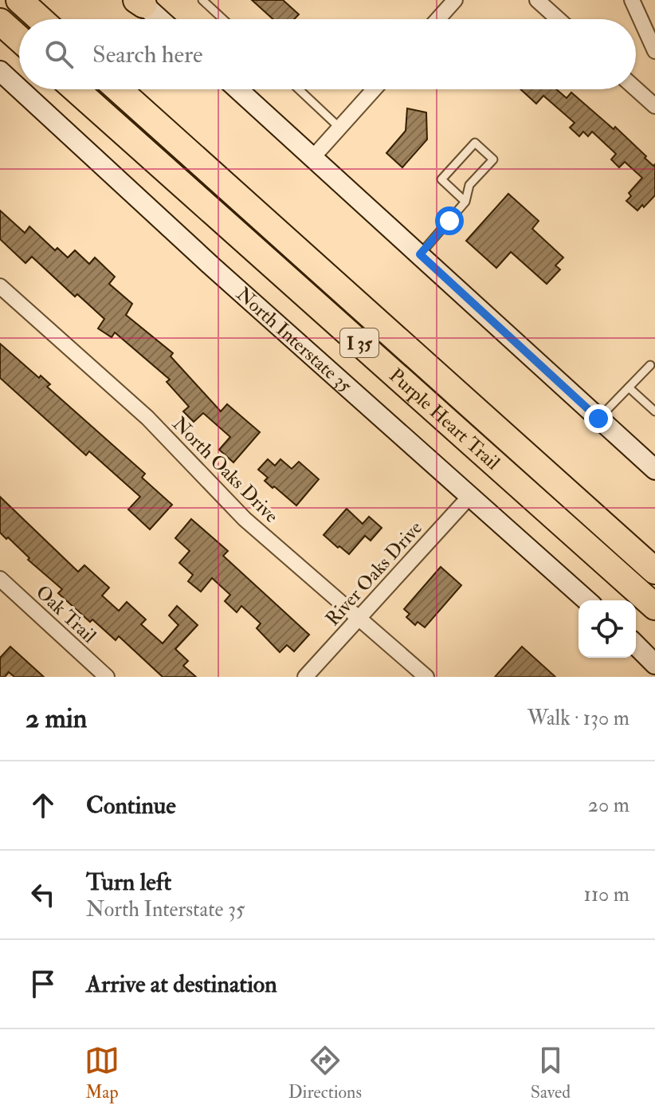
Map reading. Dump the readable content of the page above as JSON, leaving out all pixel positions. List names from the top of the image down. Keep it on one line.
{"streets":{"highway":["I 35","Purple Heart Trail"],"main road":["North Interstate 35"],"street":["North Oaks Drive","River Oaks Drive","Oak Trail"]},"crossings":[["North Interstate 35","River Oaks Drive"],["North Oaks Drive","River Oaks Drive"]],"page":{"search":"Search here","heading":["2 min","Walk · 130 m"],"list":[["Continue","20 m"],["Turn left","North Interstate 35","110 m"],"Arrive at destination"],"nav":["Map","Directions","Saved"]}}
